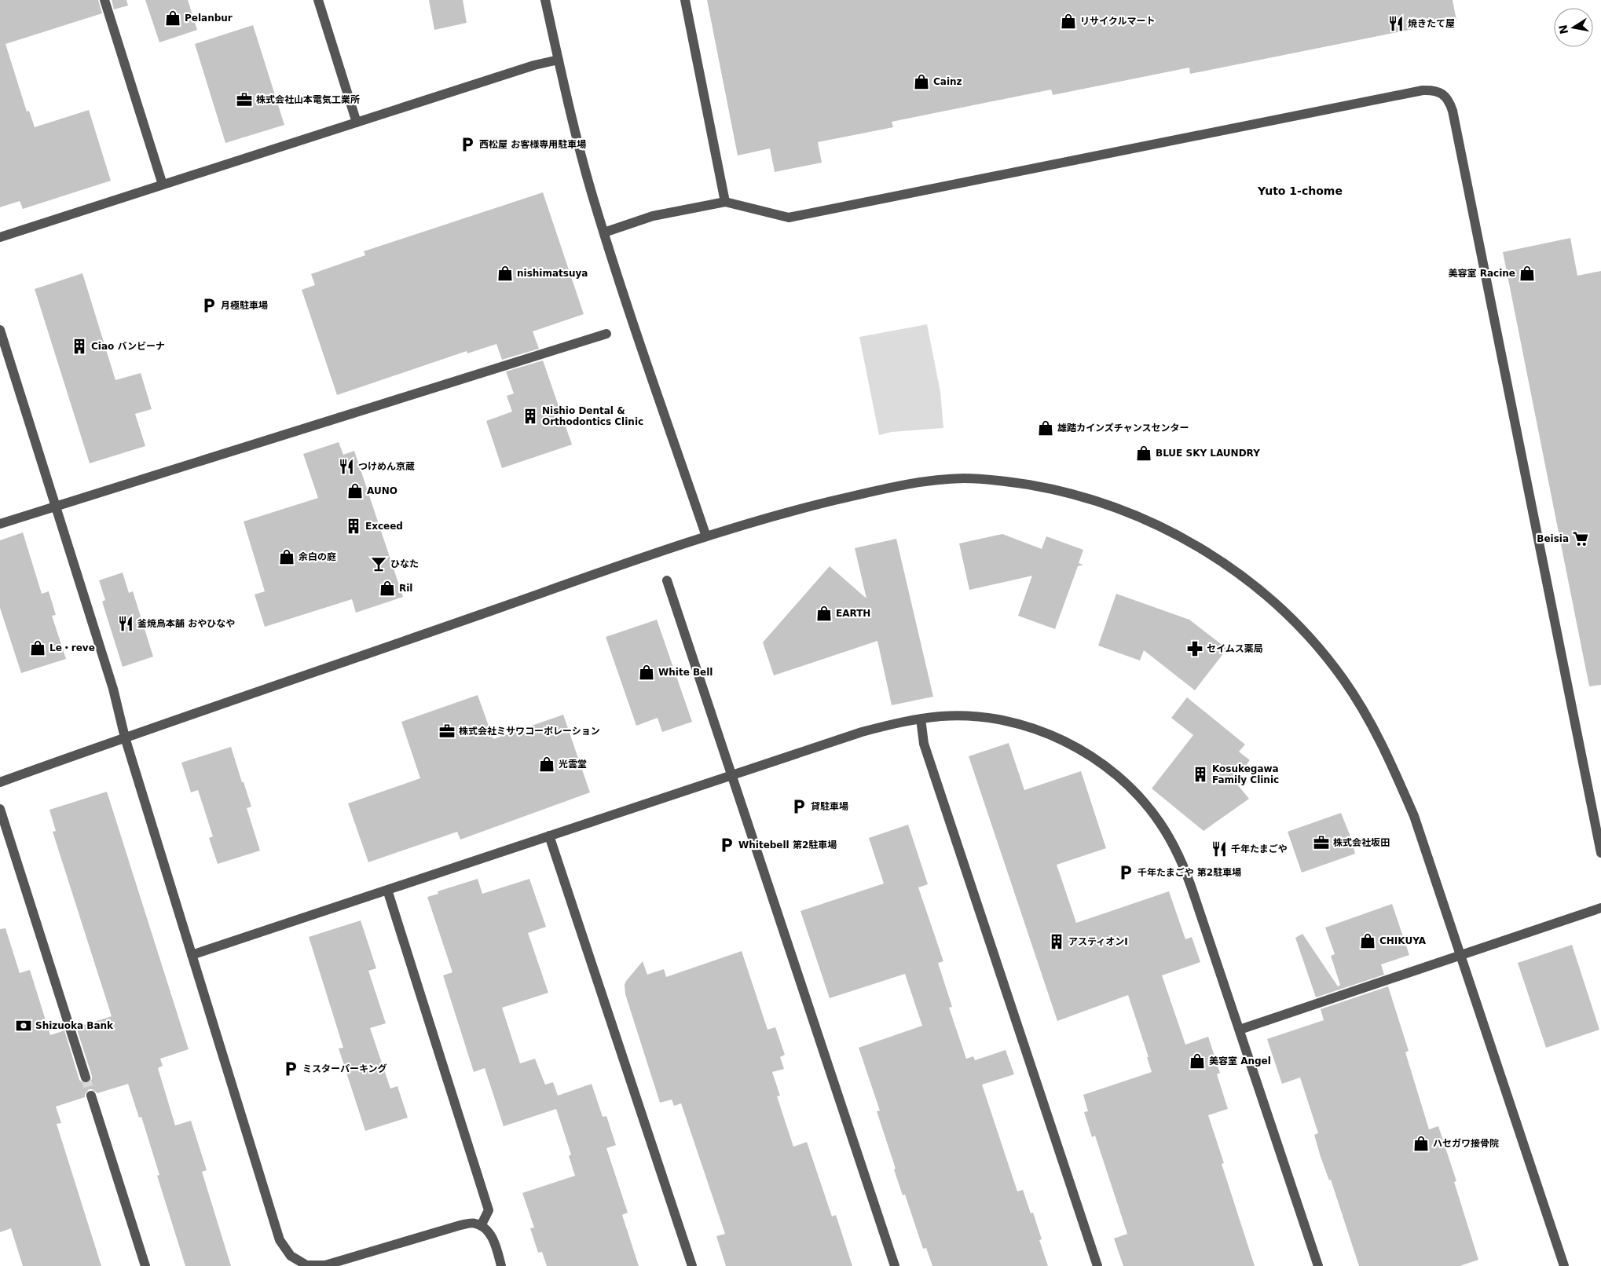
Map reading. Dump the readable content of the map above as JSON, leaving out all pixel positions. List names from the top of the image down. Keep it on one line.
{"districts":["Yuto 1-chome"],"places":{"shop":["Pelanbur","リサイクルマート","Cainz","nishimatsuya","美容室 Racine","雄踏カインズチャンスセンター","BLUE SKY LAUNDRY","AUNO","余白の庭","Ril","EARTH","Le・reve","White Bell","光雲堂","CHIKUYA","美容室 Angel","ハセガワ接骨院"],"restaurant":["焼きたて屋","つけめん京蔵","釜焼鳥本舗 おやひなや","千年たまごや"],"office":["株式会社山本電気工業所","株式会社ミサワコーポレーション","株式会社坂田"],"parking":["西松屋 お客様専用駐車場","月極駐車場","貸駐車場","Whitebell 第2駐車場","千年たまごや 第2駐車場","ミスターパーキング"],"building":["Ciao バンビーナ","Nishio Dental & Orthodontics Clinic","Exceed","Kosukegawa Family Clinic","アスティオンⅠ"],"supermarket":["Beisia"],"bar":["ひなた"],"pharmacy":["セイムス薬局"],"bank":["Shizuoka Bank"]},"north":"left"}
